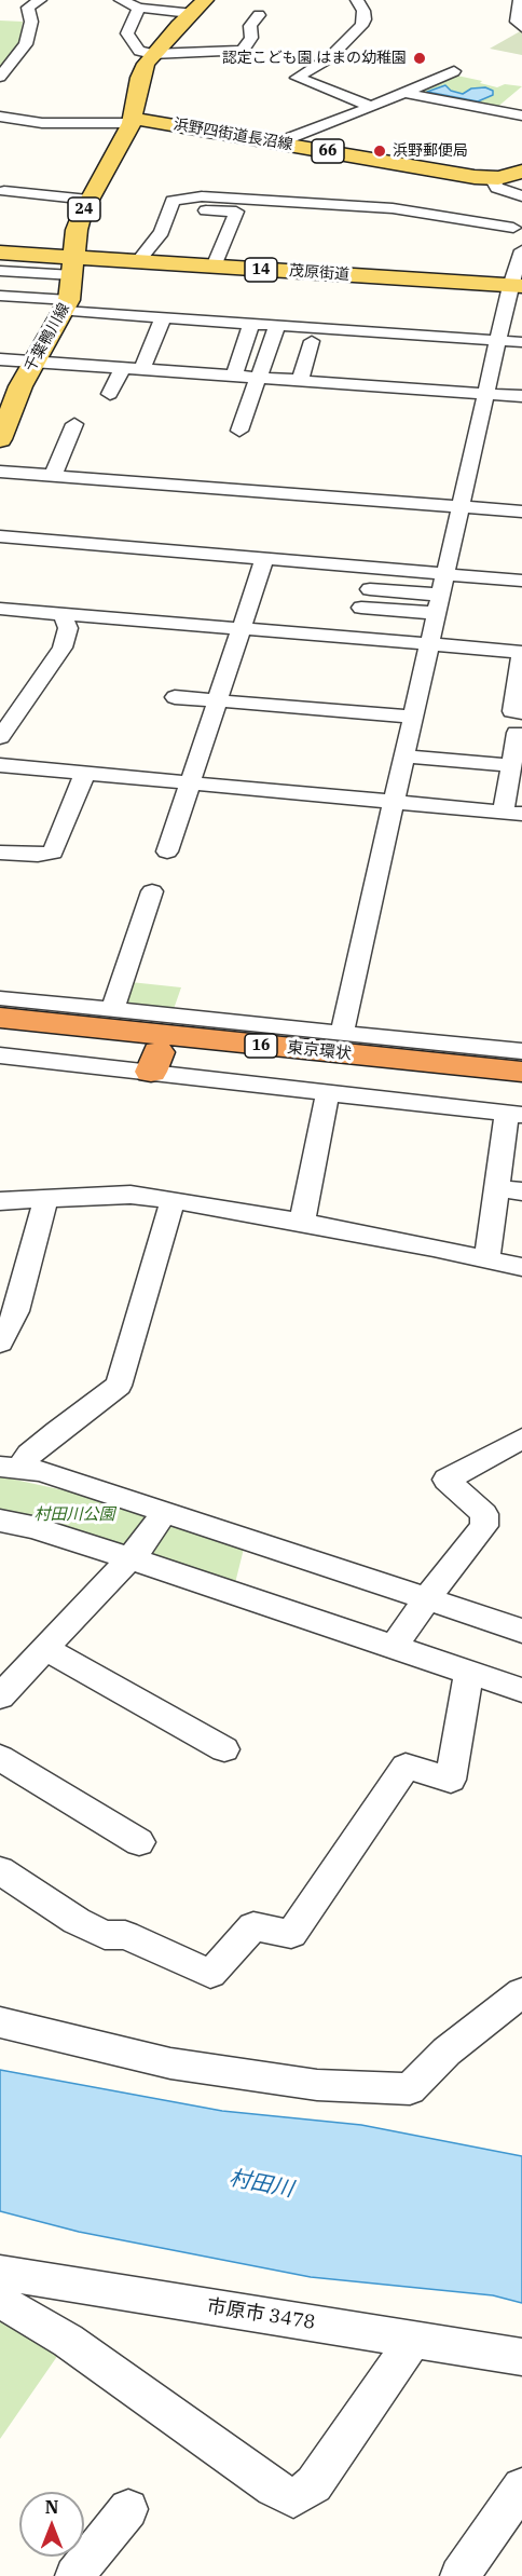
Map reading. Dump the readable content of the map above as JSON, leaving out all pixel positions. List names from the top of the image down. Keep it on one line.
{"streets":{"highway":["16","東京環状"],"main road":["浜野四街道長沼線","66","24","14","茂原街道","千葉鴨川線"],"street":["市原市 3478"]},"crossings":[["浜野四街道長沼線","千葉鴨川線"],["茂原街道","千葉鴨川線"]],"water":["村田川"],"parks":["村田川公園"],"places":["認定こども園 はまの幼稚園","浜野郵便局"],"north":"top"}
